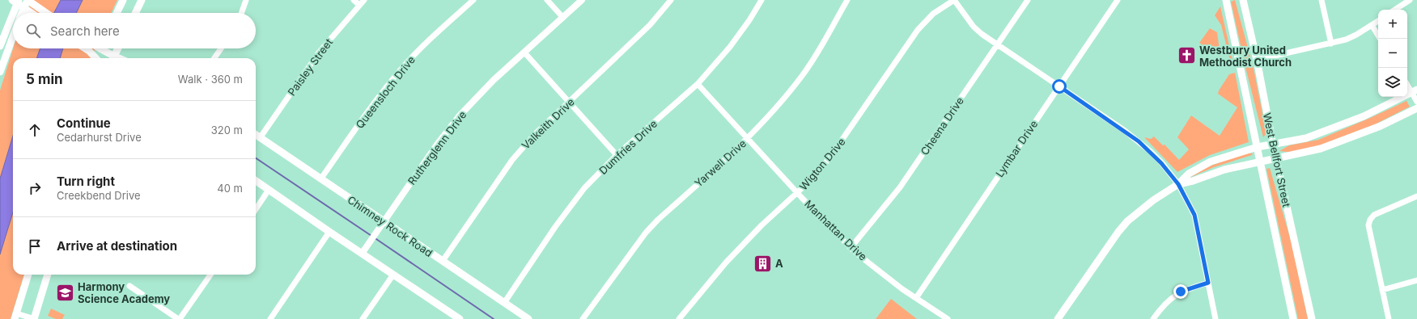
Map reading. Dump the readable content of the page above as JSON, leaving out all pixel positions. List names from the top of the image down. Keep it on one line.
{"streets":{"main road":["West Bellfort Street","Chimney Rock Road"],"street":["Paisley Street","Queensloch Drive","Valkeith Drive","Cheena Drive","Dumfries Drive","Rutherglenn Drive","Lymbar Drive","Yarwell Drive","Wigton Drive","Manhattan Drive"]},"crossings":[["Paisley Street","Chimney Rock Road"],["Queensloch Drive","Chimney Rock Road"],["Valkeith Drive","Chimney Rock Road"],["Cheena Drive","Manhattan Drive"],["Dumfries Drive","Chimney Rock Road"],["Dumfries Drive","Manhattan Drive"],["Rutherglenn Drive","Chimney Rock Road"],["Lymbar Drive","Manhattan Drive"],["Yarwell Drive","Manhattan Drive"],["Wigton Drive","Manhattan Drive"]],"places":{"church":["Westbury United Methodist Church"],"building":["A"],"school or university":["Harmony Science Academy"]},"page":{"map_buttons":["+","−"],"search":"Search here","heading":["5 min","Walk · 360 m"],"list":[["Continue","Cedarhurst Drive","320 m"],["Turn right","Creekbend Drive","40 m"],"Arrive at destination"]}}
